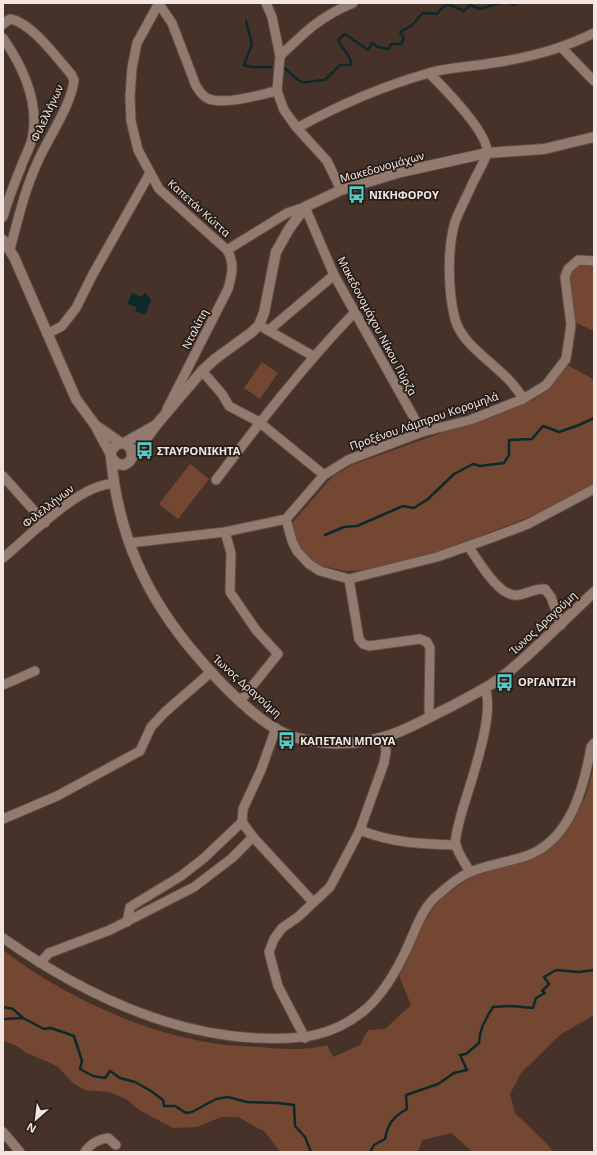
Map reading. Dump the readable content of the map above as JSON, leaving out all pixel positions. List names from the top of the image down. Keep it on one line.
{"streets":{"street":["Φιλελλήνων","Μακεδονομάχων","Καπετάν Κώττα","Μακεδονομάχου Νίκου Πύρζα","Νταλίπη","Προξένου Λάμπρου Κορομηλά","Ίωνος Δραγούμη"]},"crossings":[["Φιλελλήνων","Ίωνος Δραγούμη"],["Μακεδονομάχων","Μακεδονομάχου Νίκου Πύρζα"],["Καπετάν Κώττα","Νταλίπη"],["Μακεδονομάχου Νίκου Πύρζα","Προξένου Λάμπρου Κορομηλά"]],"places":{"bus stop":["ΝΙΚΗΦΟΡΟΥ","ΣΤΑΥΡΟΝΙΚΗΤΑ","ΟΡΓΑΝΤΖΗ","ΚΑΠΕΤΑΝ ΜΠΟΥΑ"]},"north":"bottom left"}
